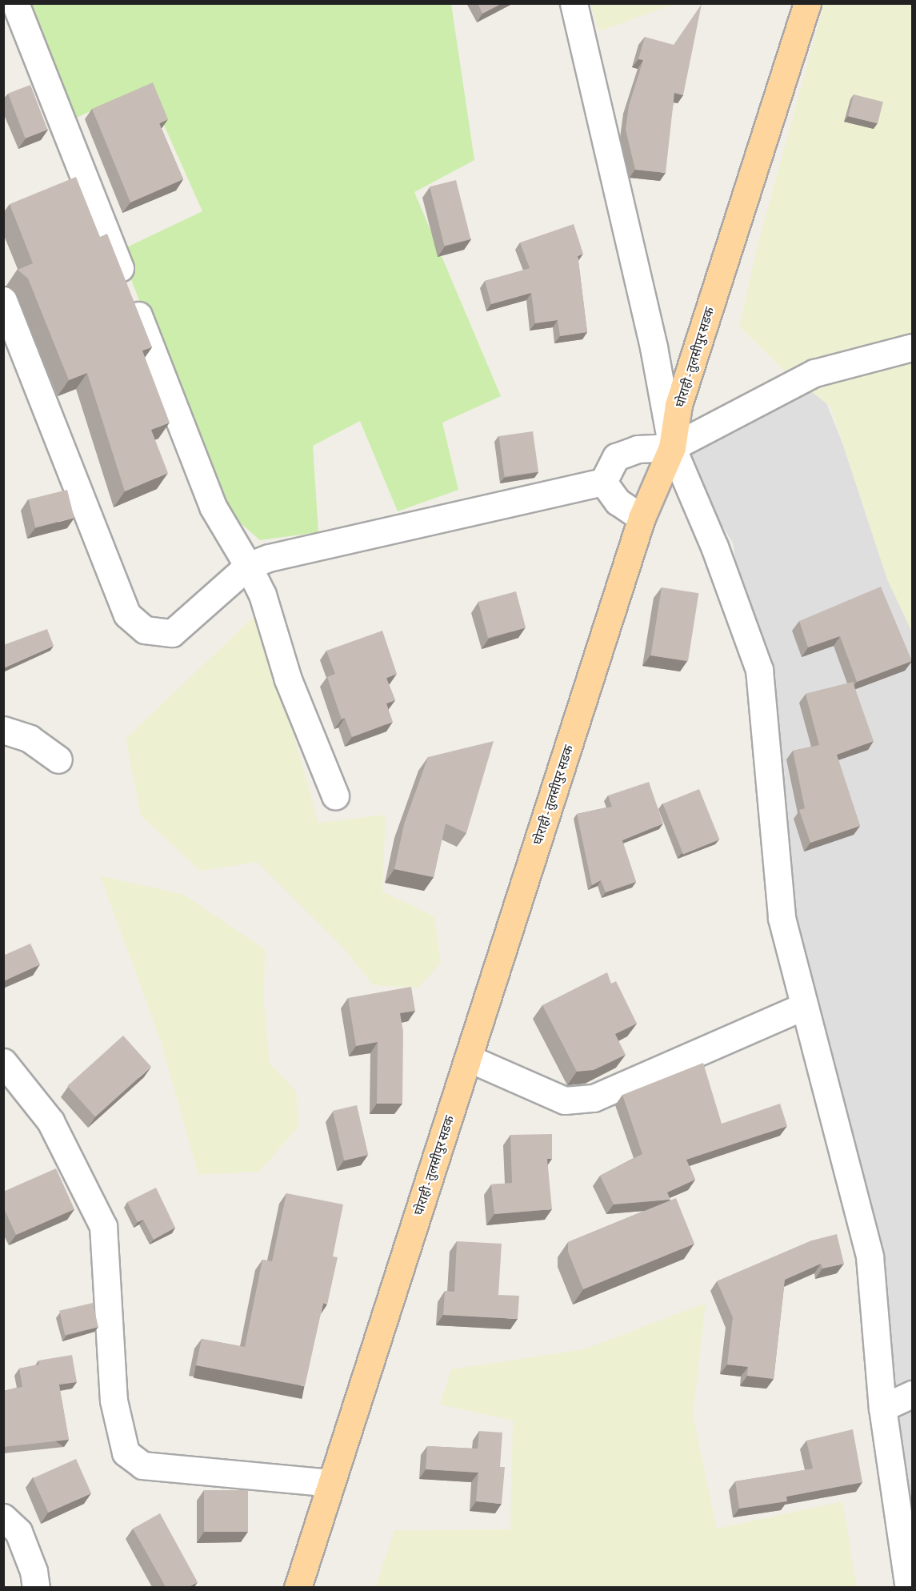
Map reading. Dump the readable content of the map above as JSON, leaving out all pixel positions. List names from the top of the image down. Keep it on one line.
{"streets":{"main road":["घोराही - तुलसीपुर सडक"]}}
